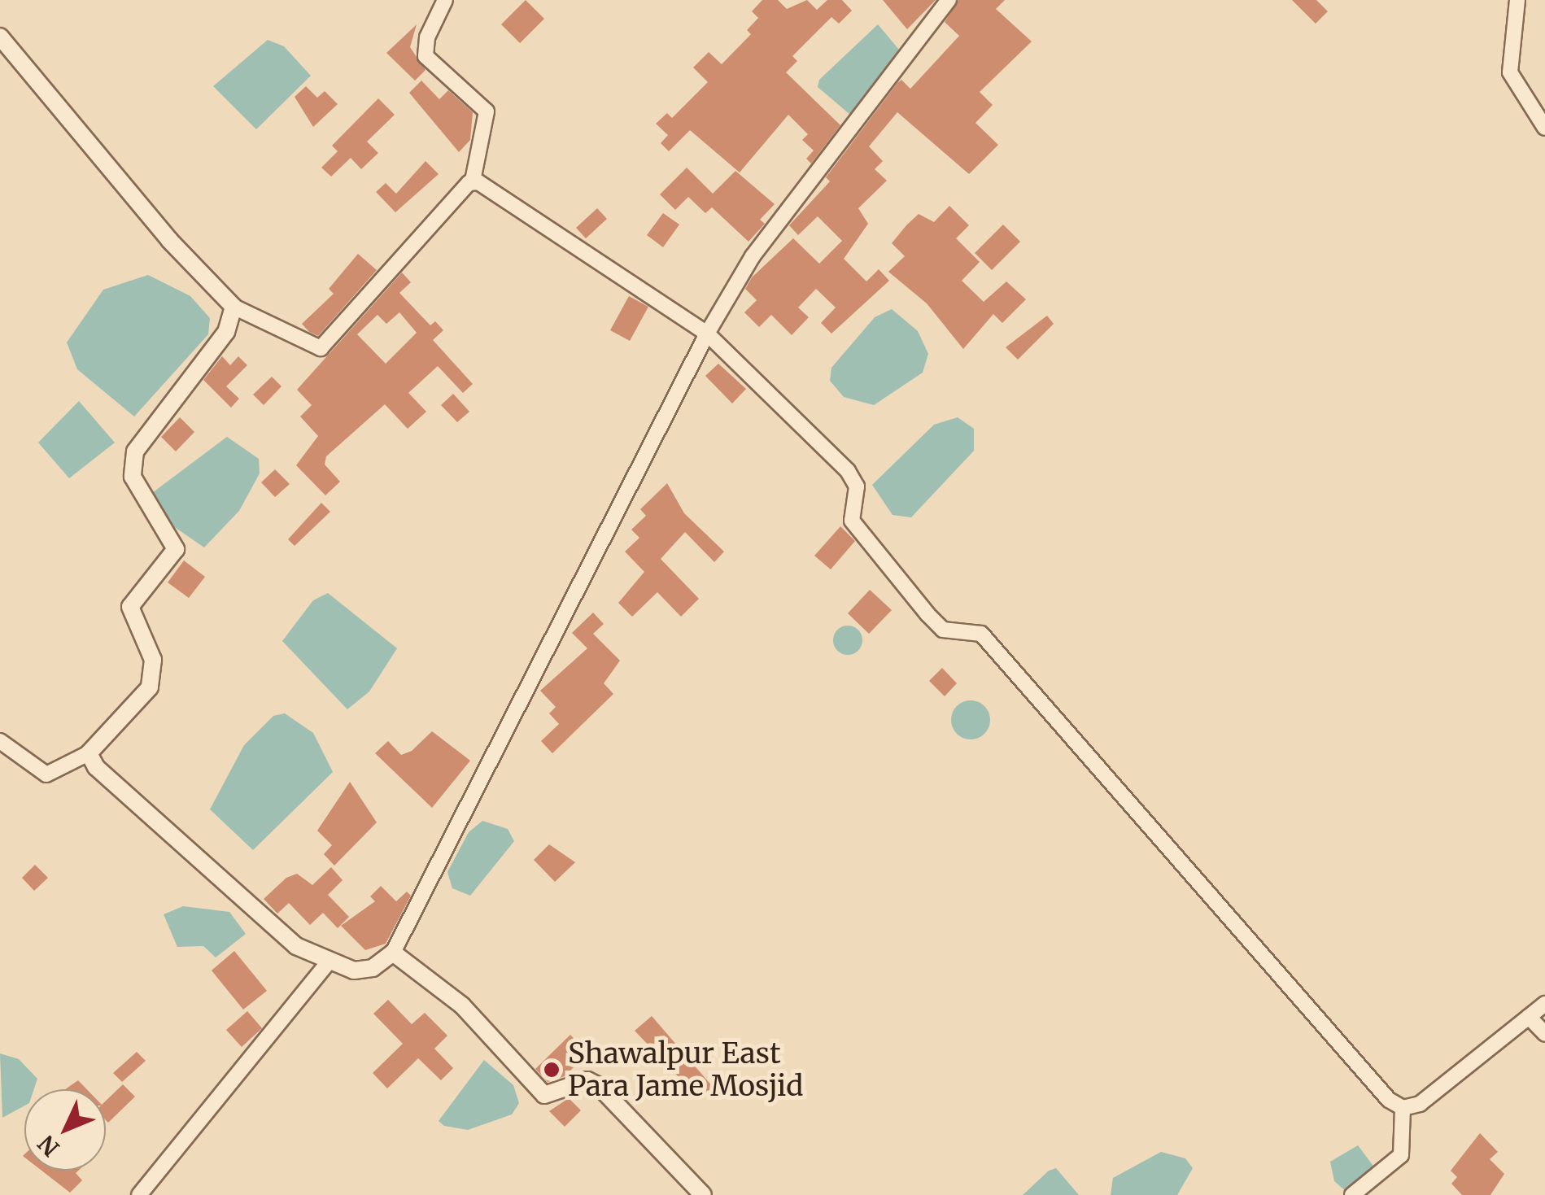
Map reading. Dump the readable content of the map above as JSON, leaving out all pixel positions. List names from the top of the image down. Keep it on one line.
{"places":["Shawalpur East Para Jame Mosjid"],"north":"bottom left"}
